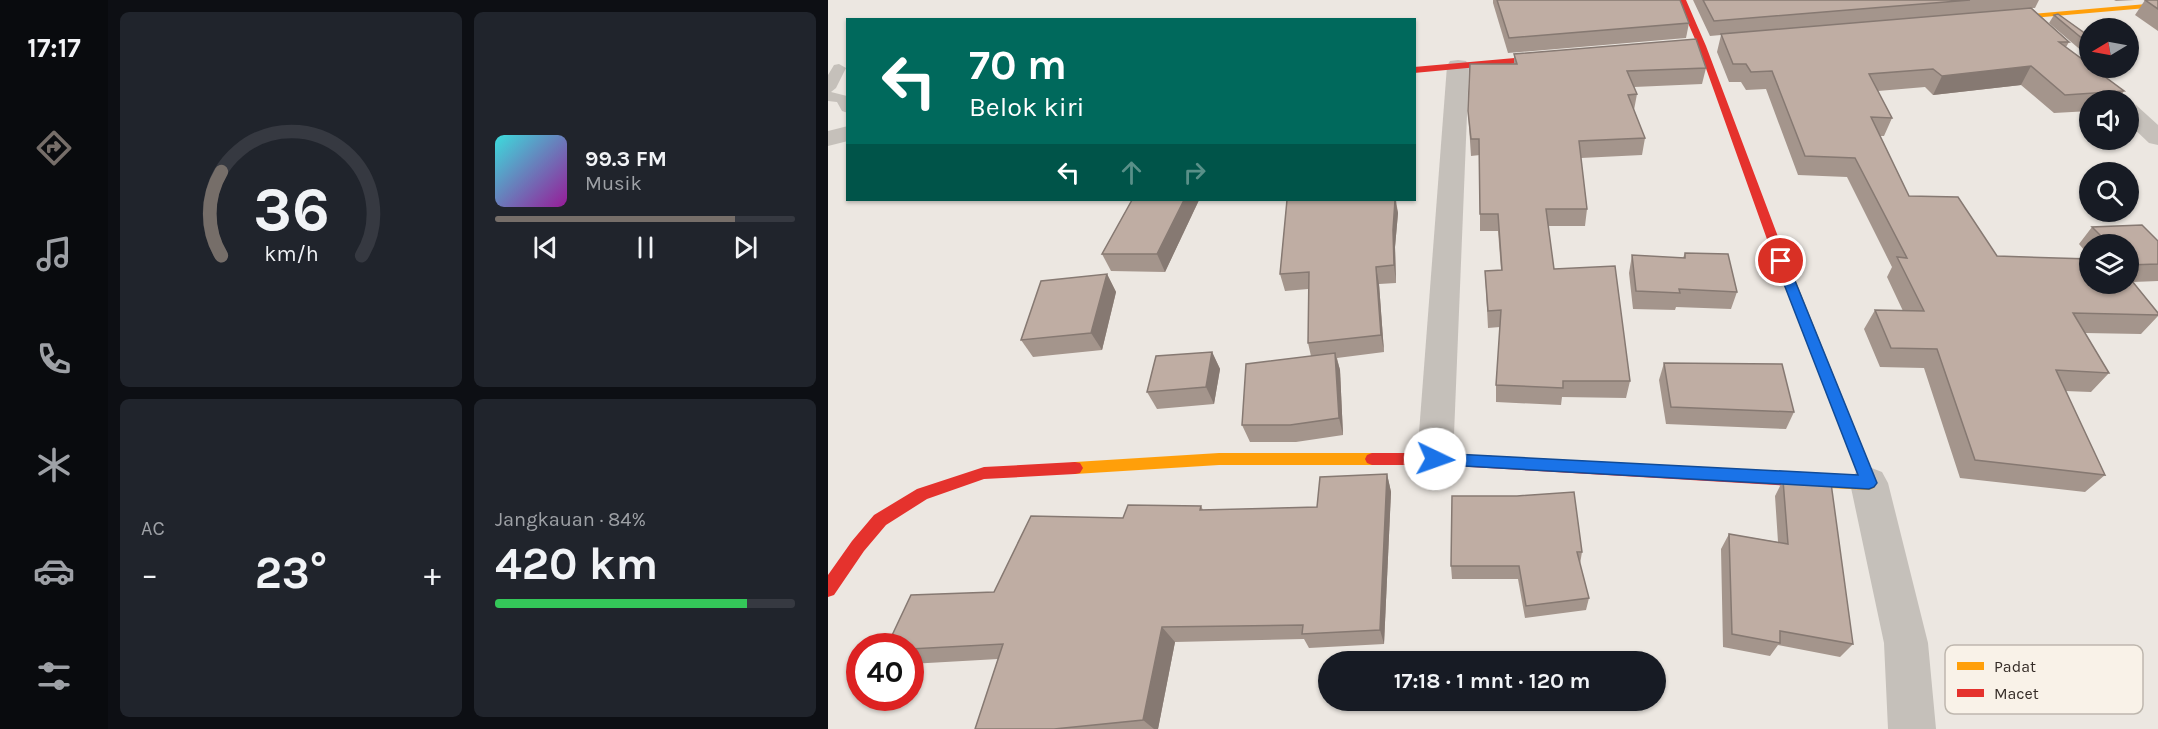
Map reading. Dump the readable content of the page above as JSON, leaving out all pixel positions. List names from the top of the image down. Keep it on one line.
{"legend":["Padat","Macet"],"north":"left","page":{"tabs":"17:17","turn":["70 m","Belok kiri"],"song":["99.3 FM","Musik"],"tile":["AC",["Jangkauan · 84%","420 km"]],"heat":["−","23°","+"],"limit":"40","trip":"17:18 · 1 mnt · 120 m","gauge":["36","km/h"]}}
